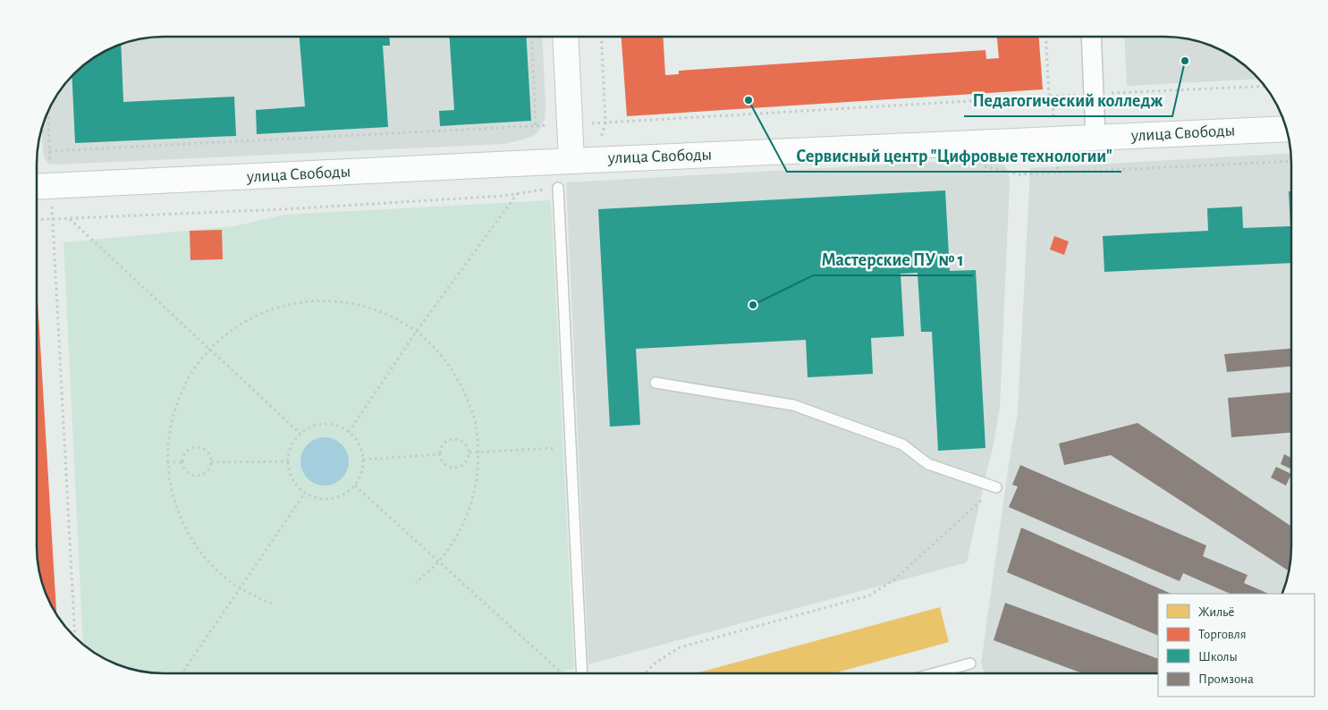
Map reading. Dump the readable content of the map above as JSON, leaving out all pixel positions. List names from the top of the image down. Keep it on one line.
{"streets":{"main road":["улица Свободы"]},"places":["Педагогический колледж","Сервисный центр \"Цифровые технологии\"","Мастерские ПУ № 1"],"legend":["Жильё","Торговля","Школы","Промзона"]}
